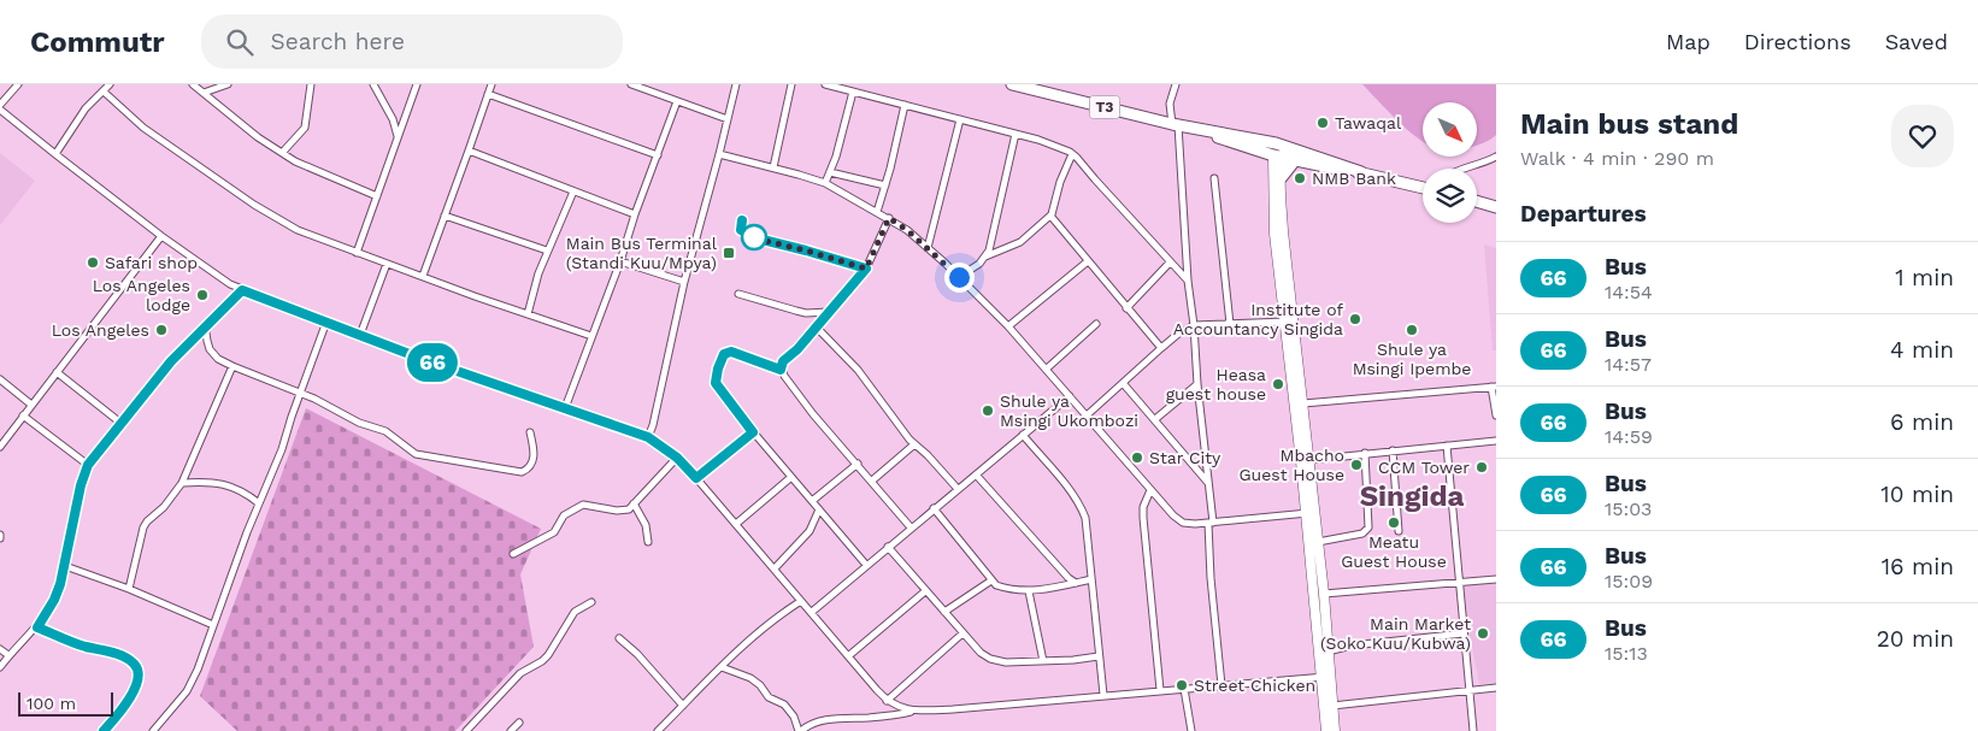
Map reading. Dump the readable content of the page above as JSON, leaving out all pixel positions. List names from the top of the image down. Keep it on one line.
{"streets":{"highway":["T3"]},"districts":["Singida"],"places":{"other":["Tawaqal","NMB Bank","Safari shop","Los Angeles lodge","Institute of Accountancy Singida","Los Angeles","Shule ya Msingi Ipembe","Heasa guest house","Shule ya Msingi Ukombozi","Star City","Mbacho Guest House","CCM Tower","Meatu Guest House","Main Market (Soko Kuu/Kubwa)","Street Chicken"],"transit":["Main Bus Terminal (Standi Kuu/Mpya)"]},"lines":["bus line 66"],"scale_bar":"100 m","north":"bottom right","page":{"header":"Commutr","search":"Search here","nav":["Map","Directions","Saved"],"on_map":"66","heading":[["Main bus stand","Walk · 4 min · 290 m"],"Departures"],"list":[{"mark":"66","name":"Bus","note":"14:54","value":"1 min"},{"mark":"66","name":"Bus","note":"14:57","value":"4 min"},{"mark":"66","name":"Bus","note":"14:59","value":"6 min"},{"mark":"66","name":"Bus","note":"15:03","value":"10 min"},{"mark":"66","name":"Bus","note":"15:09","value":"16 min"},{"mark":"66","name":"Bus","note":"15:13","value":"20 min"}],"scale":"100 m"}}
